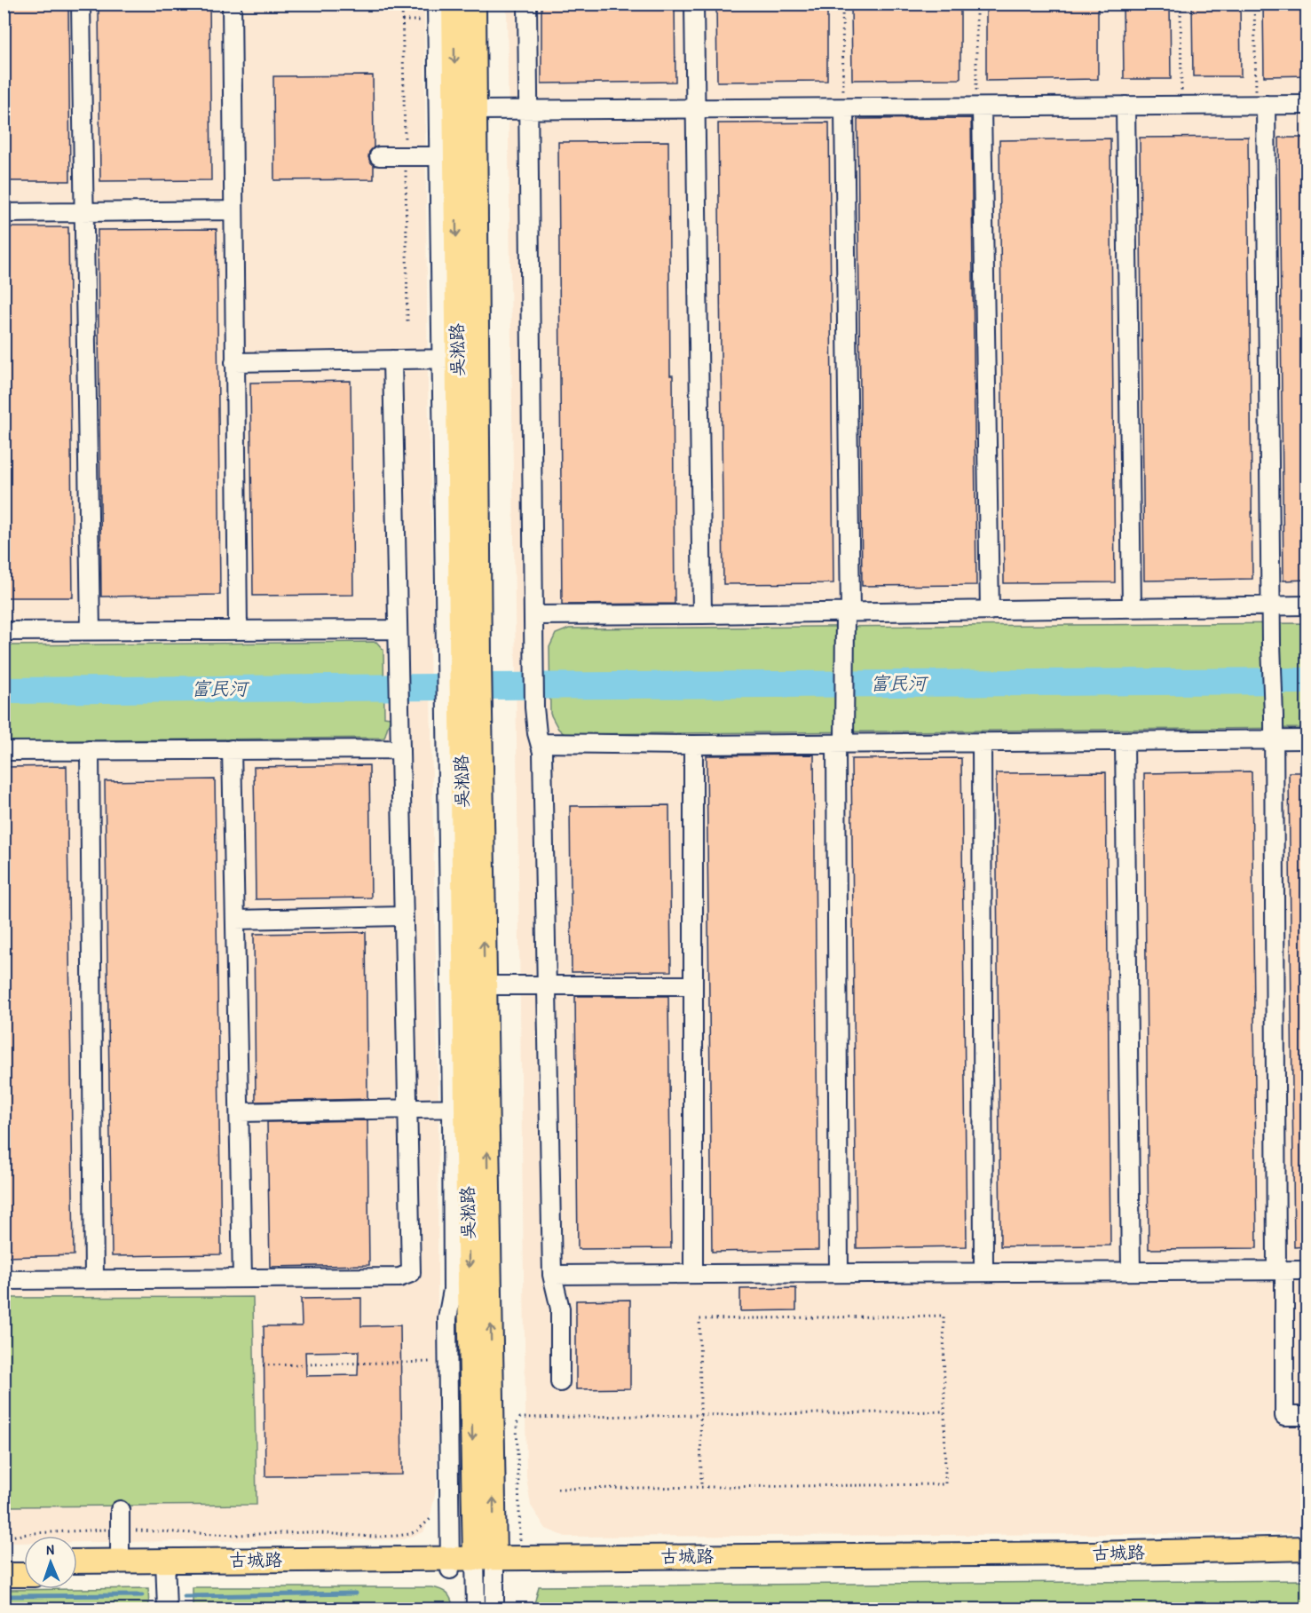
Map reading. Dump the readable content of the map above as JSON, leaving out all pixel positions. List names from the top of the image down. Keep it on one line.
{"streets":{"main road":["吴淞路","古城路"]},"crossings":[["吴淞路","古城路"]],"water":["富民河"],"north":"top"}
